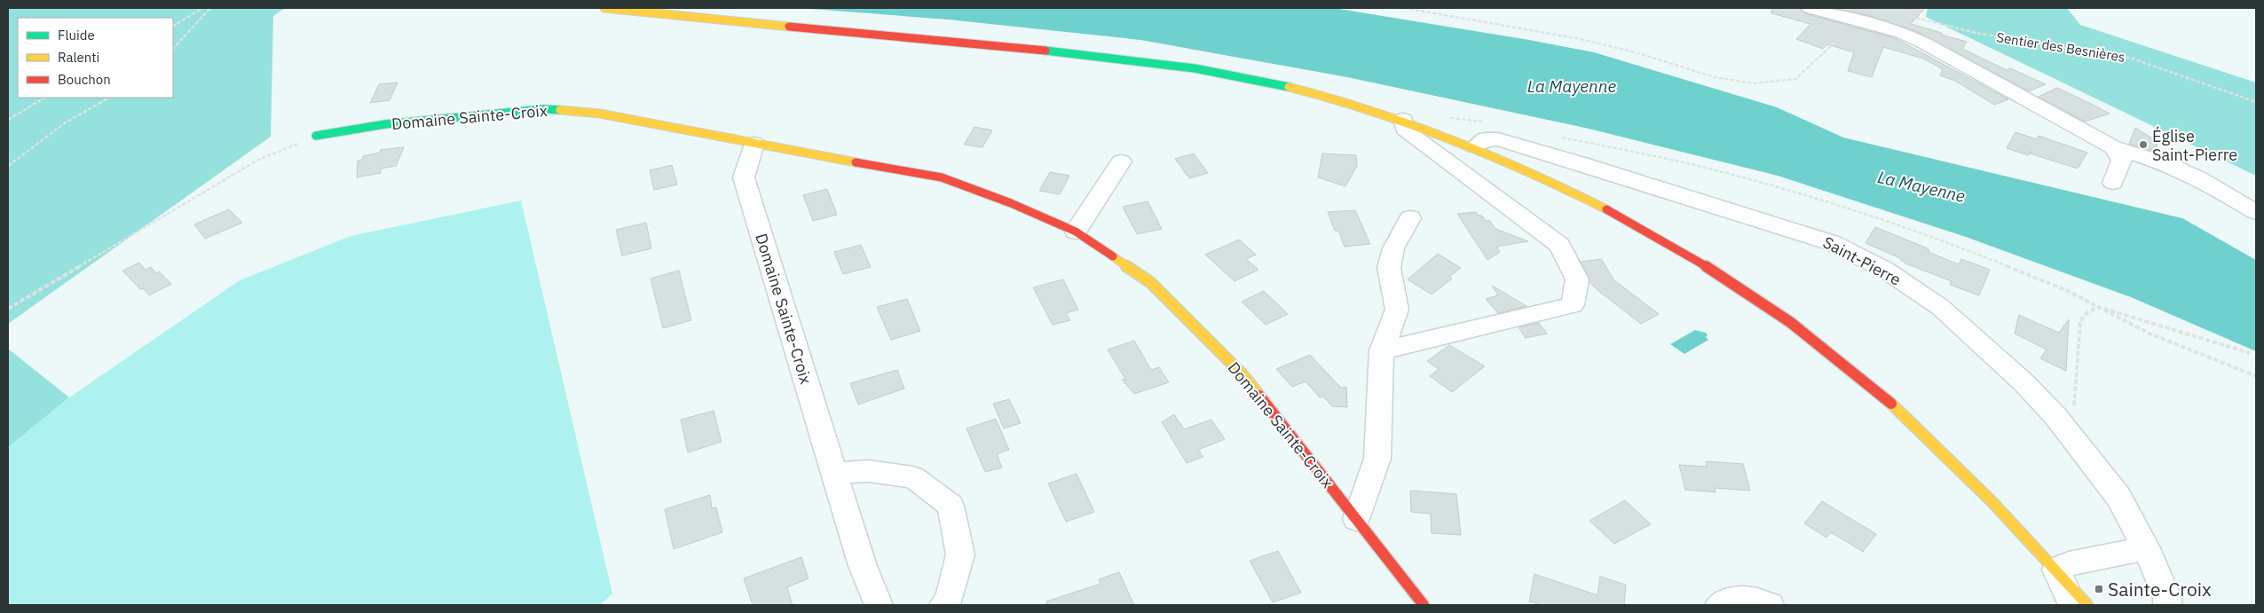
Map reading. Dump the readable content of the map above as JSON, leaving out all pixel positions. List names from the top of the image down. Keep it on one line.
{"streets":{"main road":["Domaine Sainte-Croix"],"street":["Saint-Pierre"],"path":["Sentier des Besnières"]},"water":["La Mayenne"],"places":{"other":["Église Saint-Pierre"],"transit":["Sainte-Croix"]},"legend":["Fluide","Ralenti","Bouchon"]}
